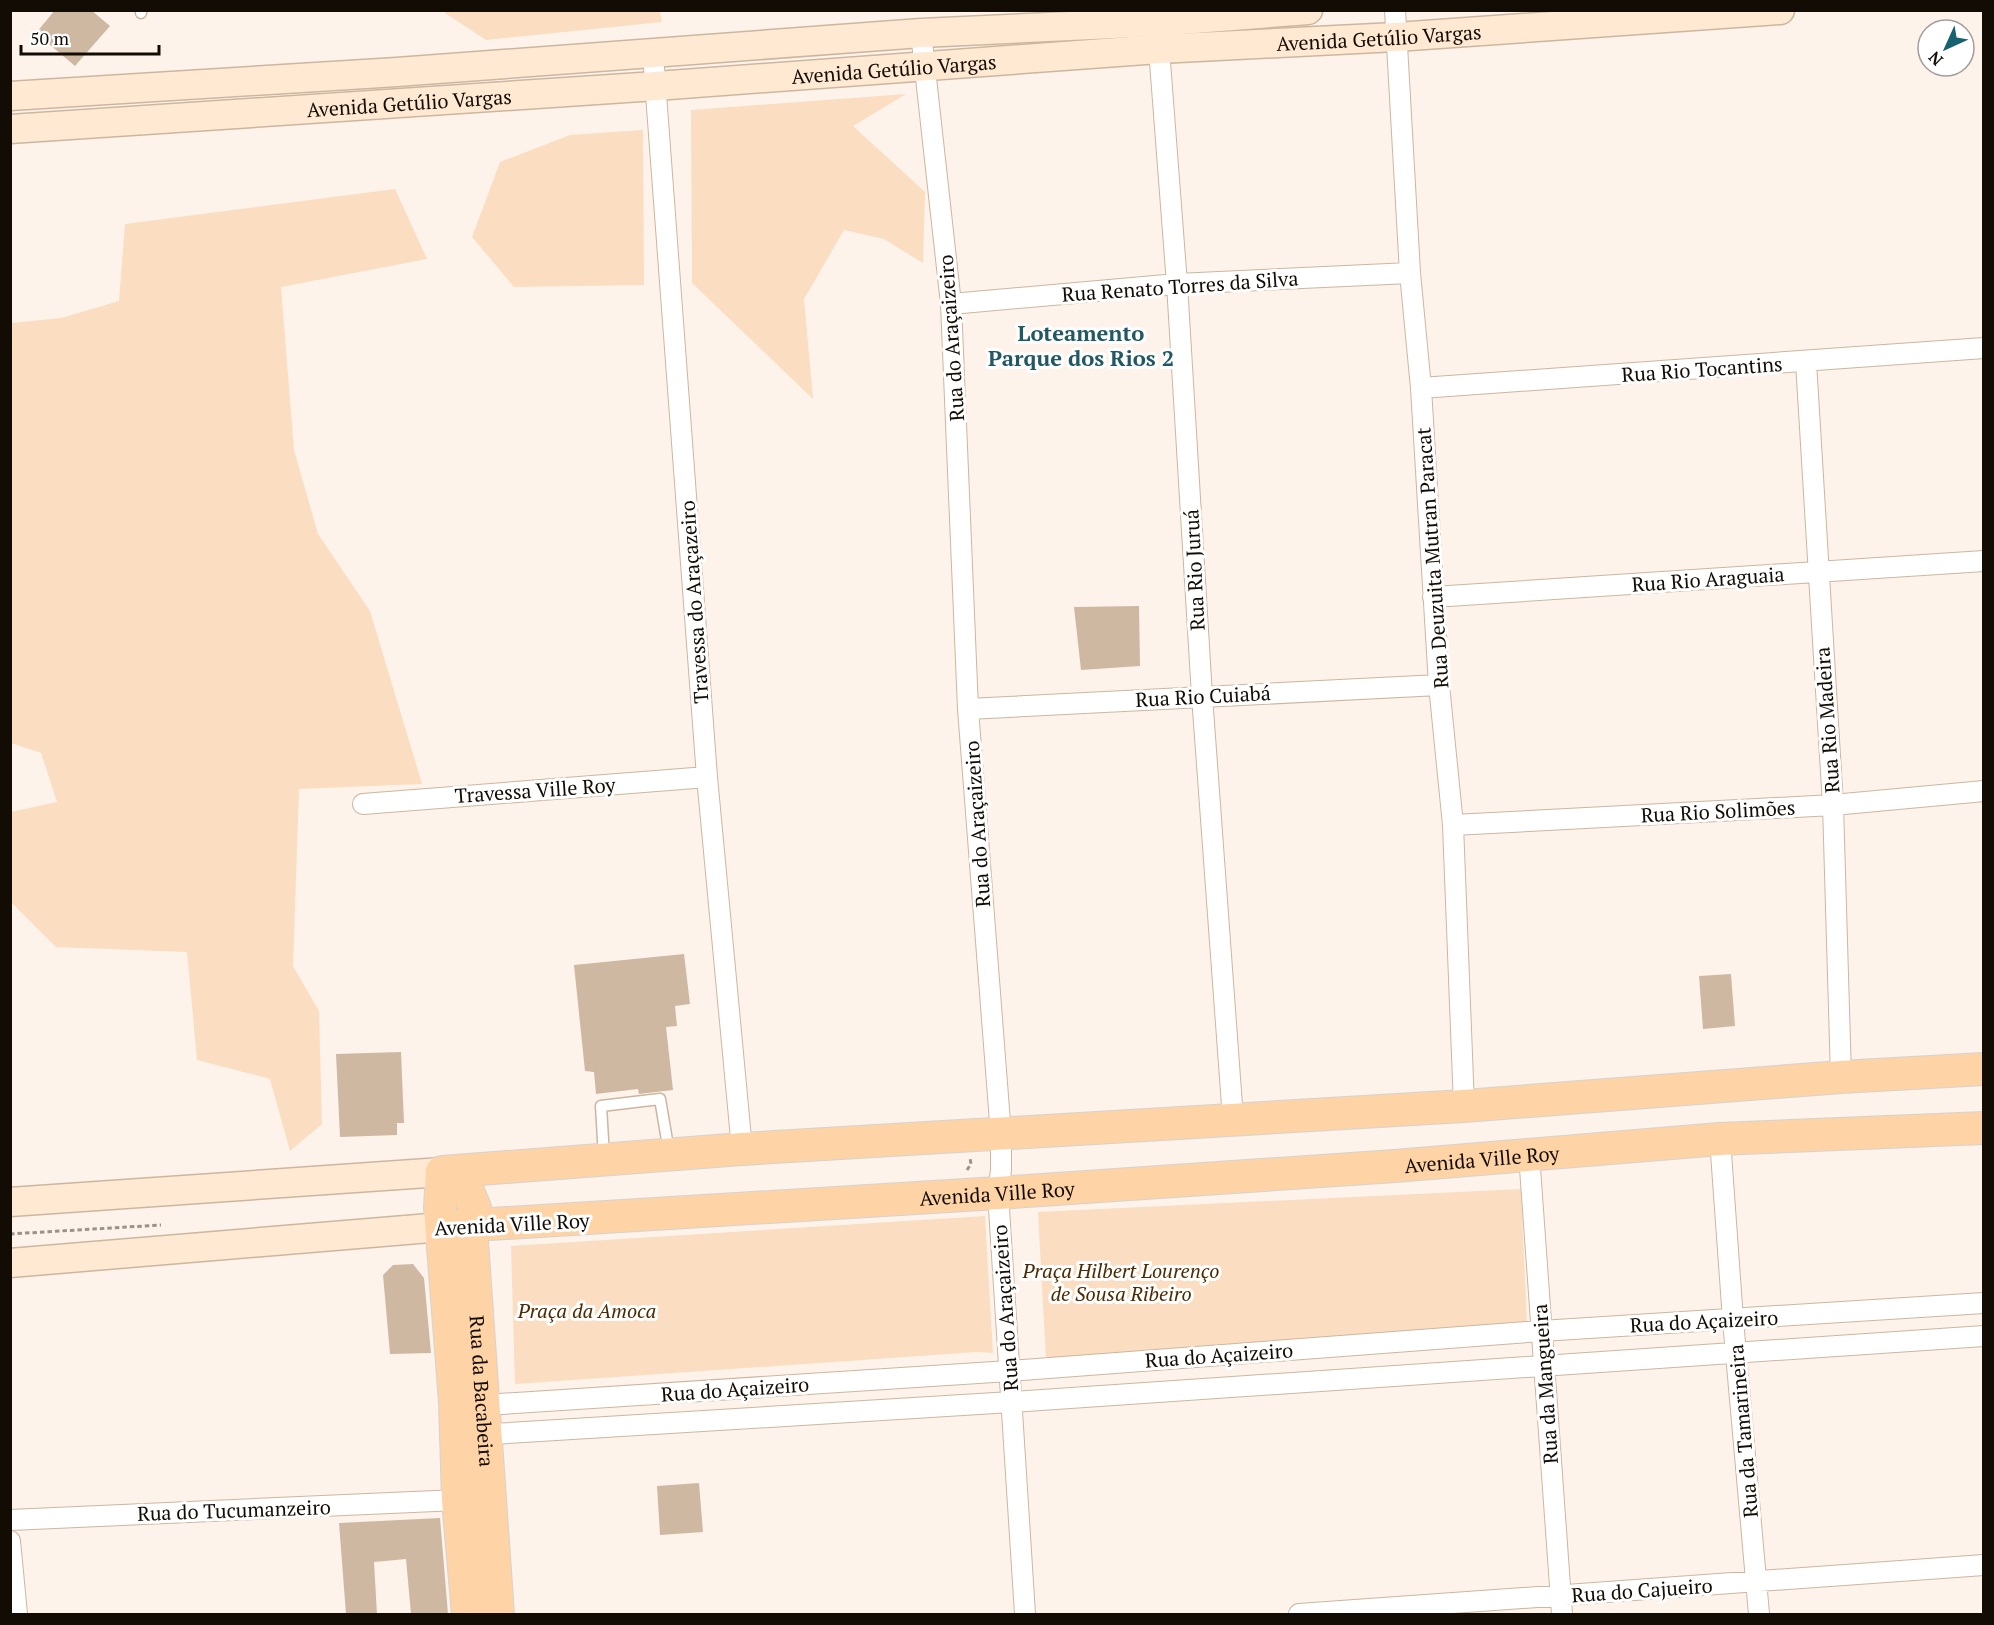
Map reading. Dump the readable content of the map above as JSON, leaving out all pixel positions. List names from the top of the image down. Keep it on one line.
{"streets":{"main road":["Avenida Getúlio Vargas","Avenida Ville Roy","Rua da Bacabeira"],"street":["Rua Renato Torres da Silva","Rua do Araçaizeiro","Rua Rio Tocantins","Rua Deuzuita Mutran Paracat","Rua Rio Juruá","Rua Rio Araguaia","Travessa do Araçazeiro","Rua Rio Cuiabá","Rua Rio Madeira","Travessa Ville Roy","Rua Rio Solimões","Rua do Açaizeiro","Rua da Mangueira","Rua da Tamarineira","Rua do Tucumanzeiro","Rua do Cajueiro"]},"crossings":[["Avenida Getúlio Vargas","Rua do Araçaizeiro"],["Avenida Getúlio Vargas","Rua Deuzuita Mutran Paracat"],["Avenida Getúlio Vargas","Rua Rio Juruá"],["Avenida Getúlio Vargas","Travessa do Araçazeiro"],["Rua Renato Torres da Silva","Rua do Araçaizeiro"],["Rua Renato Torres da Silva","Rua Deuzuita Mutran Paracat"],["Rua Renato Torres da Silva","Rua Rio Juruá"],["Rua do Araçaizeiro","Rua Rio Cuiabá"],["Rua do Araçaizeiro","Avenida Ville Roy"],["Rua do Araçaizeiro","Rua do Açaizeiro"],["Rua Rio Tocantins","Rua Deuzuita Mutran Paracat"],["Rua Rio Tocantins","Rua Rio Madeira"],["Rua Deuzuita Mutran Paracat","Rua Rio Araguaia"],["Rua Deuzuita Mutran Paracat","Rua Rio Cuiabá"],["Rua Deuzuita Mutran Paracat","Rua Rio Solimões"],["Rua Rio Juruá","Rua Rio Cuiabá"],["Rua Rio Araguaia","Rua Rio Madeira"],["Travessa do Araçazeiro","Travessa Ville Roy"],["Rua Rio Madeira","Rua Rio Solimões"],["Avenida Ville Roy","Rua da Mangueira"],["Avenida Ville Roy","Rua da Bacabeira"],["Avenida Ville Roy","Rua da Tamarineira"],["Rua do Açaizeiro","Rua da Mangueira"],["Rua do Açaizeiro","Rua da Bacabeira"],["Rua do Açaizeiro","Rua da Tamarineira"],["Rua da Mangueira","Rua do Cajueiro"],["Rua da Bacabeira","Rua do Tucumanzeiro"],["Rua da Tamarineira","Rua do Cajueiro"]],"districts":["Loteamento Parque dos Rios 2"],"parks":["Praça Hilbert Lourenço de Sousa Ribeiro","Praça da Amoca"],"scale_bar":"50 m","north":"bottom left"}
